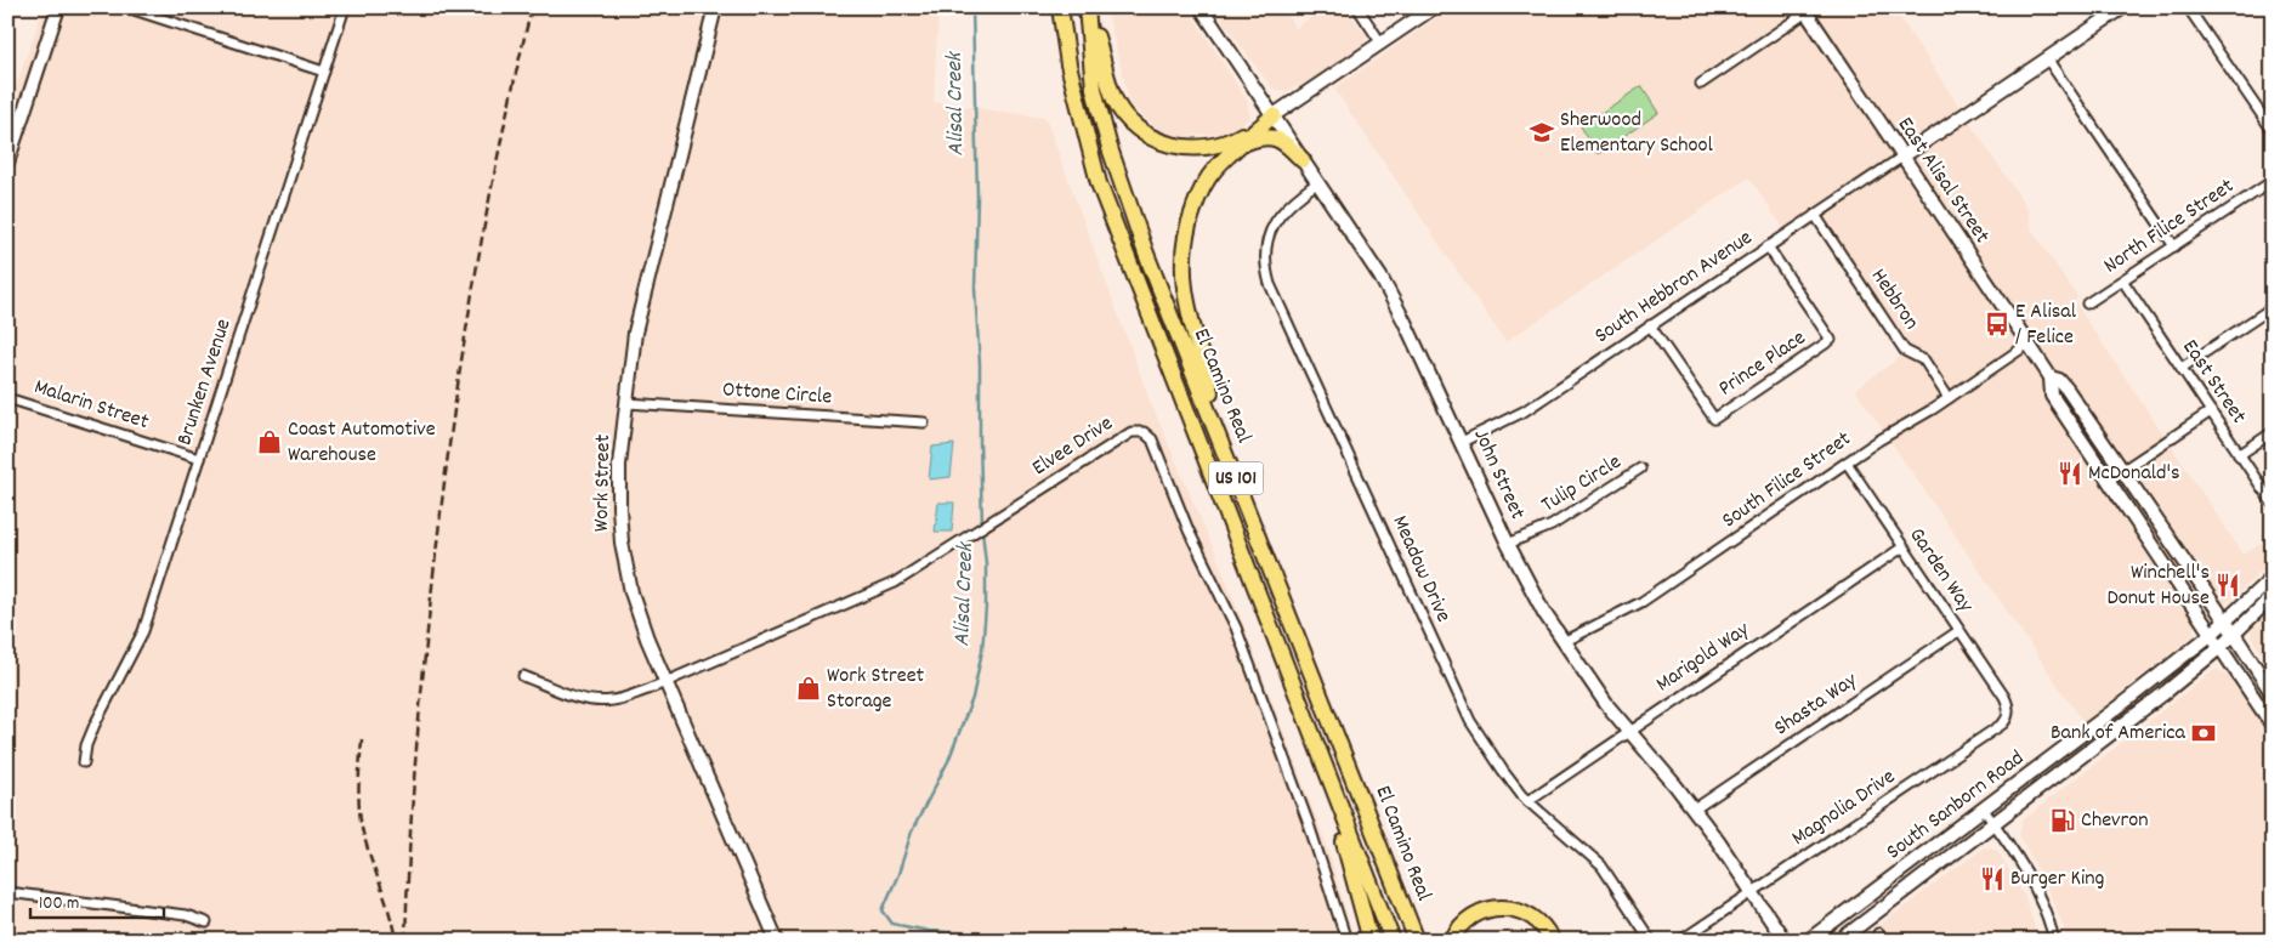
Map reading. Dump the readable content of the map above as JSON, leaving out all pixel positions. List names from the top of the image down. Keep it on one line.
{"streets":{"highway":["El Camino Real","US 101"],"main road":["East Alisal Street","John Street","Work Street","South Sanborn Road"],"street":["North Filice Street","South Hebbron Avenue","Hebbron","Prince Place","Brunken Avenue","East Street","Ottone Circle","Malarin Street","Elvee Drive","South Filice Street","Tulip Circle","Meadow Drive","Garden Way","Marigold Way","Shasta Way","Magnolia Drive"]},"crossings":[["East Alisal Street","South Hebbron Avenue"],["East Alisal Street","South Filice Street"],["East Alisal Street","South Sanborn Road"],["North Filice Street","East Street"],["South Hebbron Avenue","Hebbron"],["South Hebbron Avenue","Prince Place"],["South Hebbron Avenue","John Street"],["Hebbron","South Filice Street"],["Brunken Avenue","Malarin Street"],["Ottone Circle","Work Street"],["Elvee Drive","Work Street"],["John Street","South Filice Street"],["John Street","Tulip Circle"],["John Street","Meadow Drive"],["John Street","Marigold Way"],["John Street","Shasta Way"],["John Street","Magnolia Drive"],["South Filice Street","Garden Way"],["Meadow Drive","Marigold Way"],["Garden Way","Marigold Way"],["Garden Way","Shasta Way"],["Garden Way","Magnolia Drive"]],"water":["Alisal Creek"],"places":{"school or university":["Sherwood Elementary School"],"bus stop":["E Alisal / Felice"],"shop":["Coast Automotive Warehouse","Work Street Storage"],"restaurant":["McDonald's","Winchell's Donut House","Burger King"],"bank":["Bank of America"],"fuel station":["Chevron"]},"scale_bar":"100 m"}
